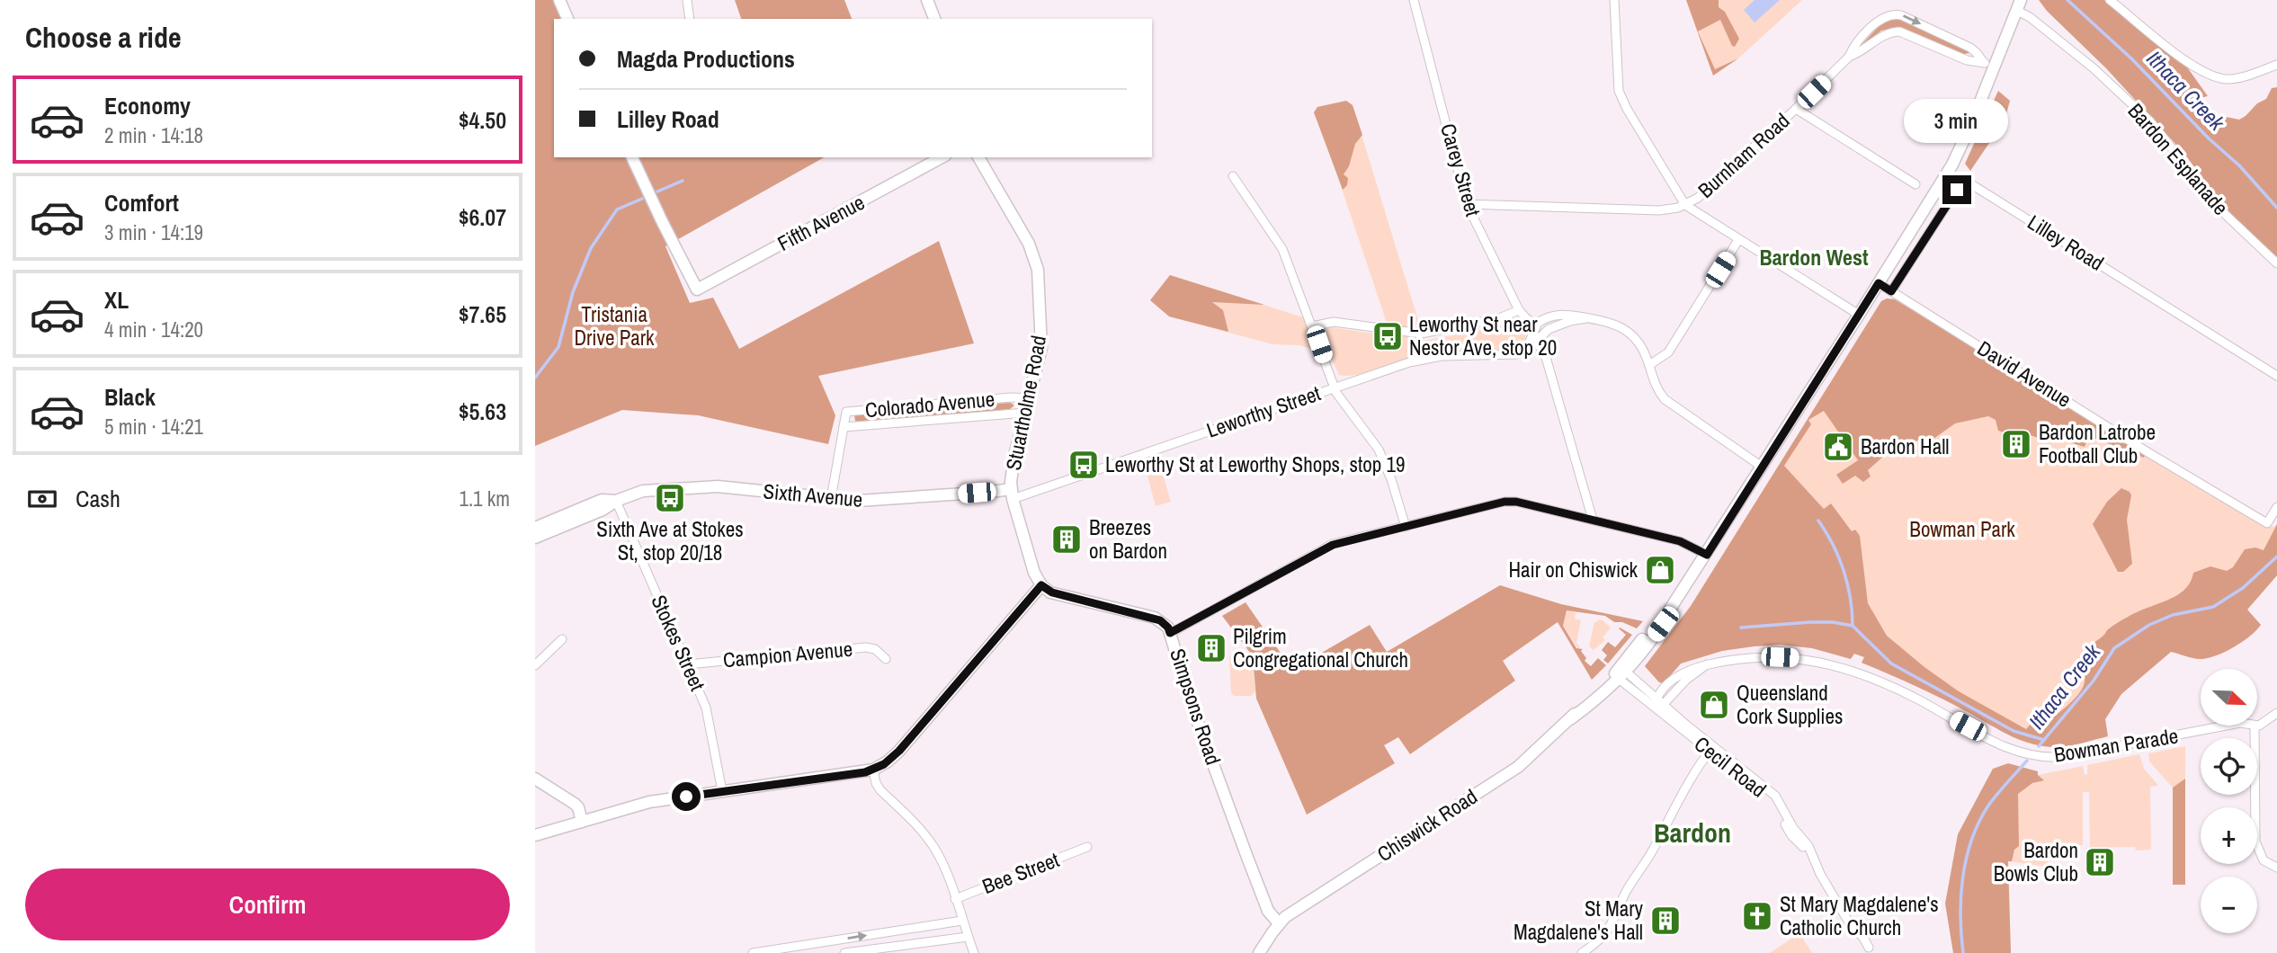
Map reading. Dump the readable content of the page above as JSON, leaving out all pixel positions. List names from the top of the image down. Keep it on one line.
{"streets":{"main road":["Fifth Avenue","Stuartholme Road","Sixth Avenue","Simpsons Road","Chiswick Road"],"street":["Burnham Road","Bardon Esplanade","Carey Street","Lilley Road","David Avenue","Colorado Avenue","Leworthy Street","Stokes Street","Campion Avenue","Bowman Parade","Cecil Road","Bee Street"]},"crossings":[["Burnham Road","Carey Street"],["Lilley Road","David Avenue"],["Stuartholme Road","Colorado Avenue"],["Stuartholme Road","Leworthy Street"],["Stuartholme Road","Sixth Avenue"],["Colorado Avenue","Sixth Avenue"],["Leworthy Street","Sixth Avenue"],["Sixth Avenue","Stokes Street"],["Stokes Street","Campion Avenue"],["Simpsons Road","Chiswick Road"],["Bowman Parade","Cecil Road"],["Cecil Road","Chiswick Road"]],"districts":["Bardon West","Bardon"],"water":["Ithaca Creek"],"parks":["Tristania Drive Park","Bowman Park"],"places":{"bus stop":["Leworthy St near Nestor Ave, stop 20","Leworthy St at Leworthy Shops, stop 19","Sixth Ave at Stokes St, stop 20/18"],"building":["Bardon Latrobe Football Club","Breezes on Bardon","Pilgrim Congregational Church","Bardon Bowls Club","St Mary Magdalene's Hall"],"public building":["Bardon Hall"],"shop":["Hair on Chiswick","Queensland Cork Supplies"],"church":["St Mary Magdalene's Catholic Church"]},"north":"bottom right","page":{"heading":"Choose a ride","banner":["Magda Productions","Lilley Road"],"list":[{"name":"Economy","note":"2 min · 14:18","value":"$4.50"},{"name":"Comfort","note":"3 min · 14:19","value":"$6.07"},{"name":"XL","note":"4 min · 14:20","value":"$7.65"},{"name":"Black","note":"5 min · 14:21","value":"$5.63"}],"bubble":"3 min","pay":["Cash","1.1 km"],"map_buttons":["+","−"],"buttons":"Confirm"}}
